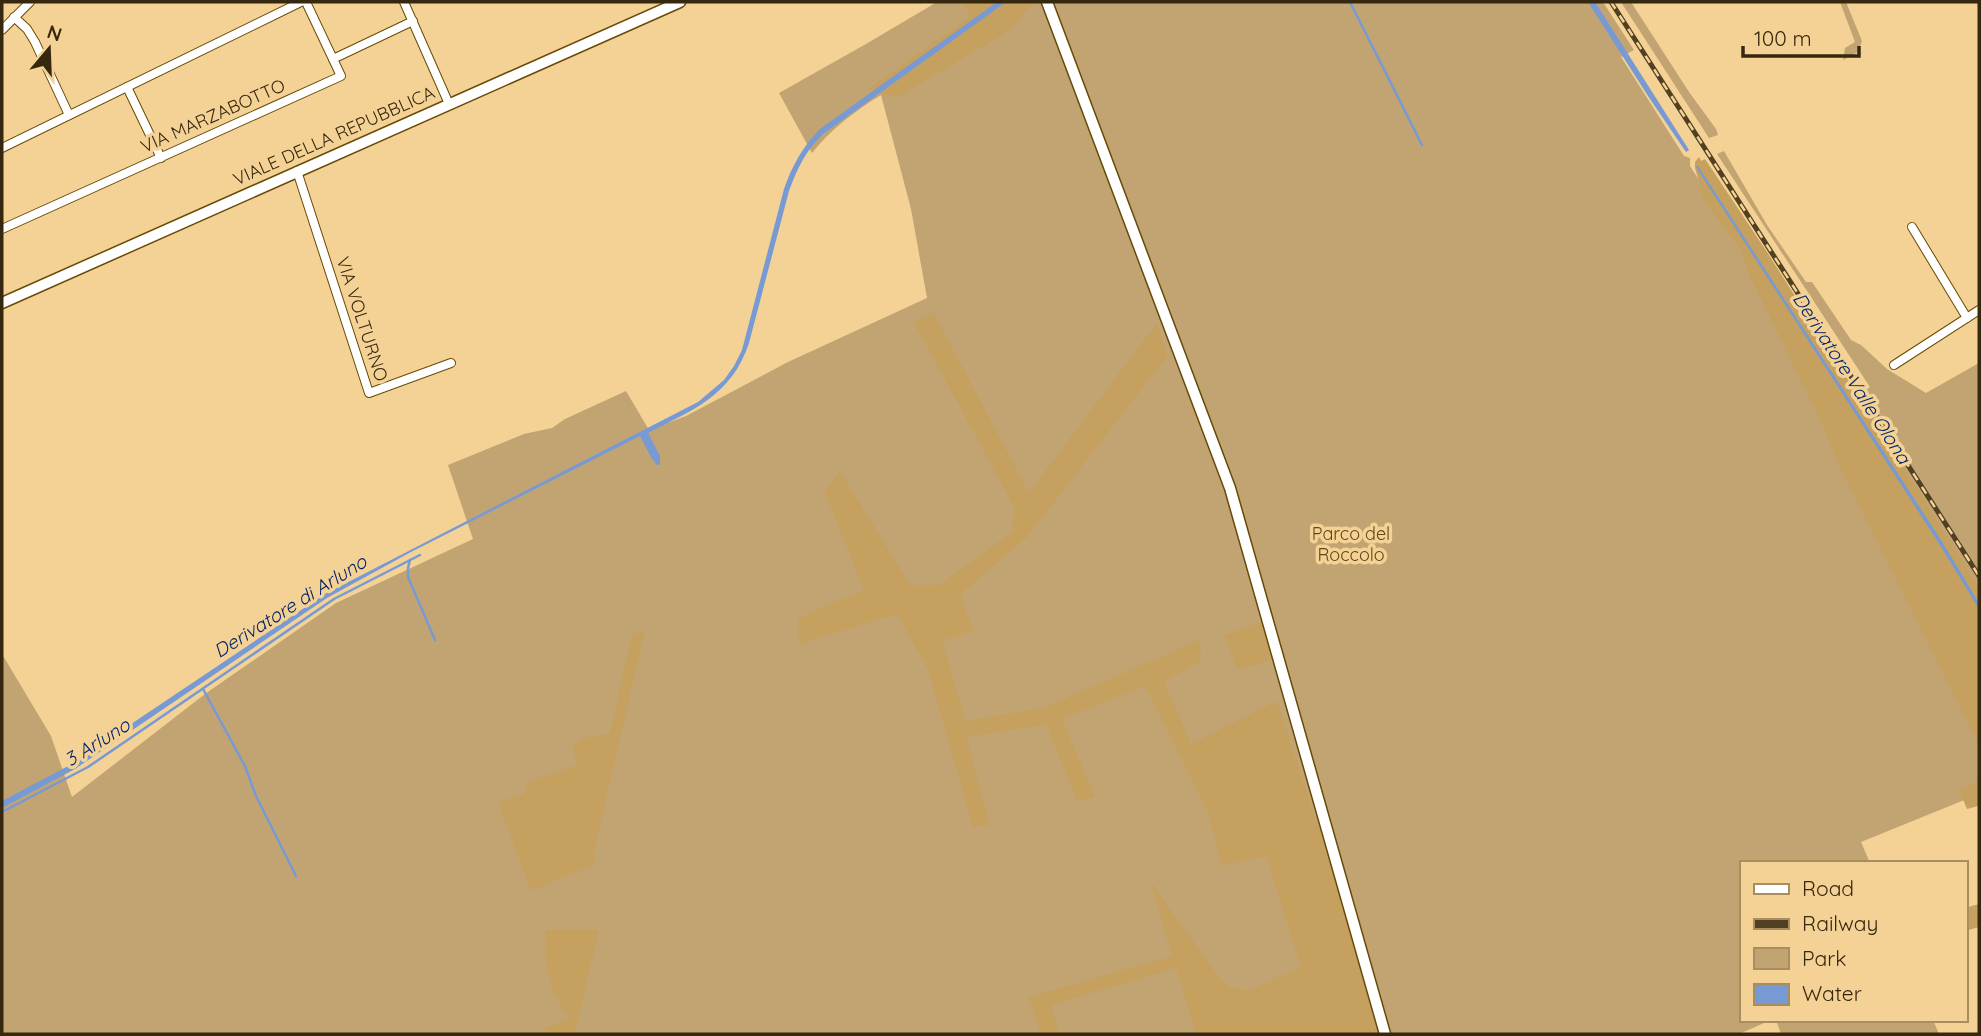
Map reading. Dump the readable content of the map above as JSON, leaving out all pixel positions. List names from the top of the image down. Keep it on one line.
{"streets":{"main road":["VIALE DELLA REPUBBLICA"],"street":["VIA MARZABOTTO","VIA VOLTURNO"]},"crossings":[["VIALE DELLA REPUBBLICA","VIA VOLTURNO"]],"water":["Derivatore Valle Olona","Derivatore di Arluno","3 Arluno"],"parks":["Parco del Roccolo"],"legend":["Road","Railway","Park","Water"],"scale_bar":"100 m","north":"top"}
